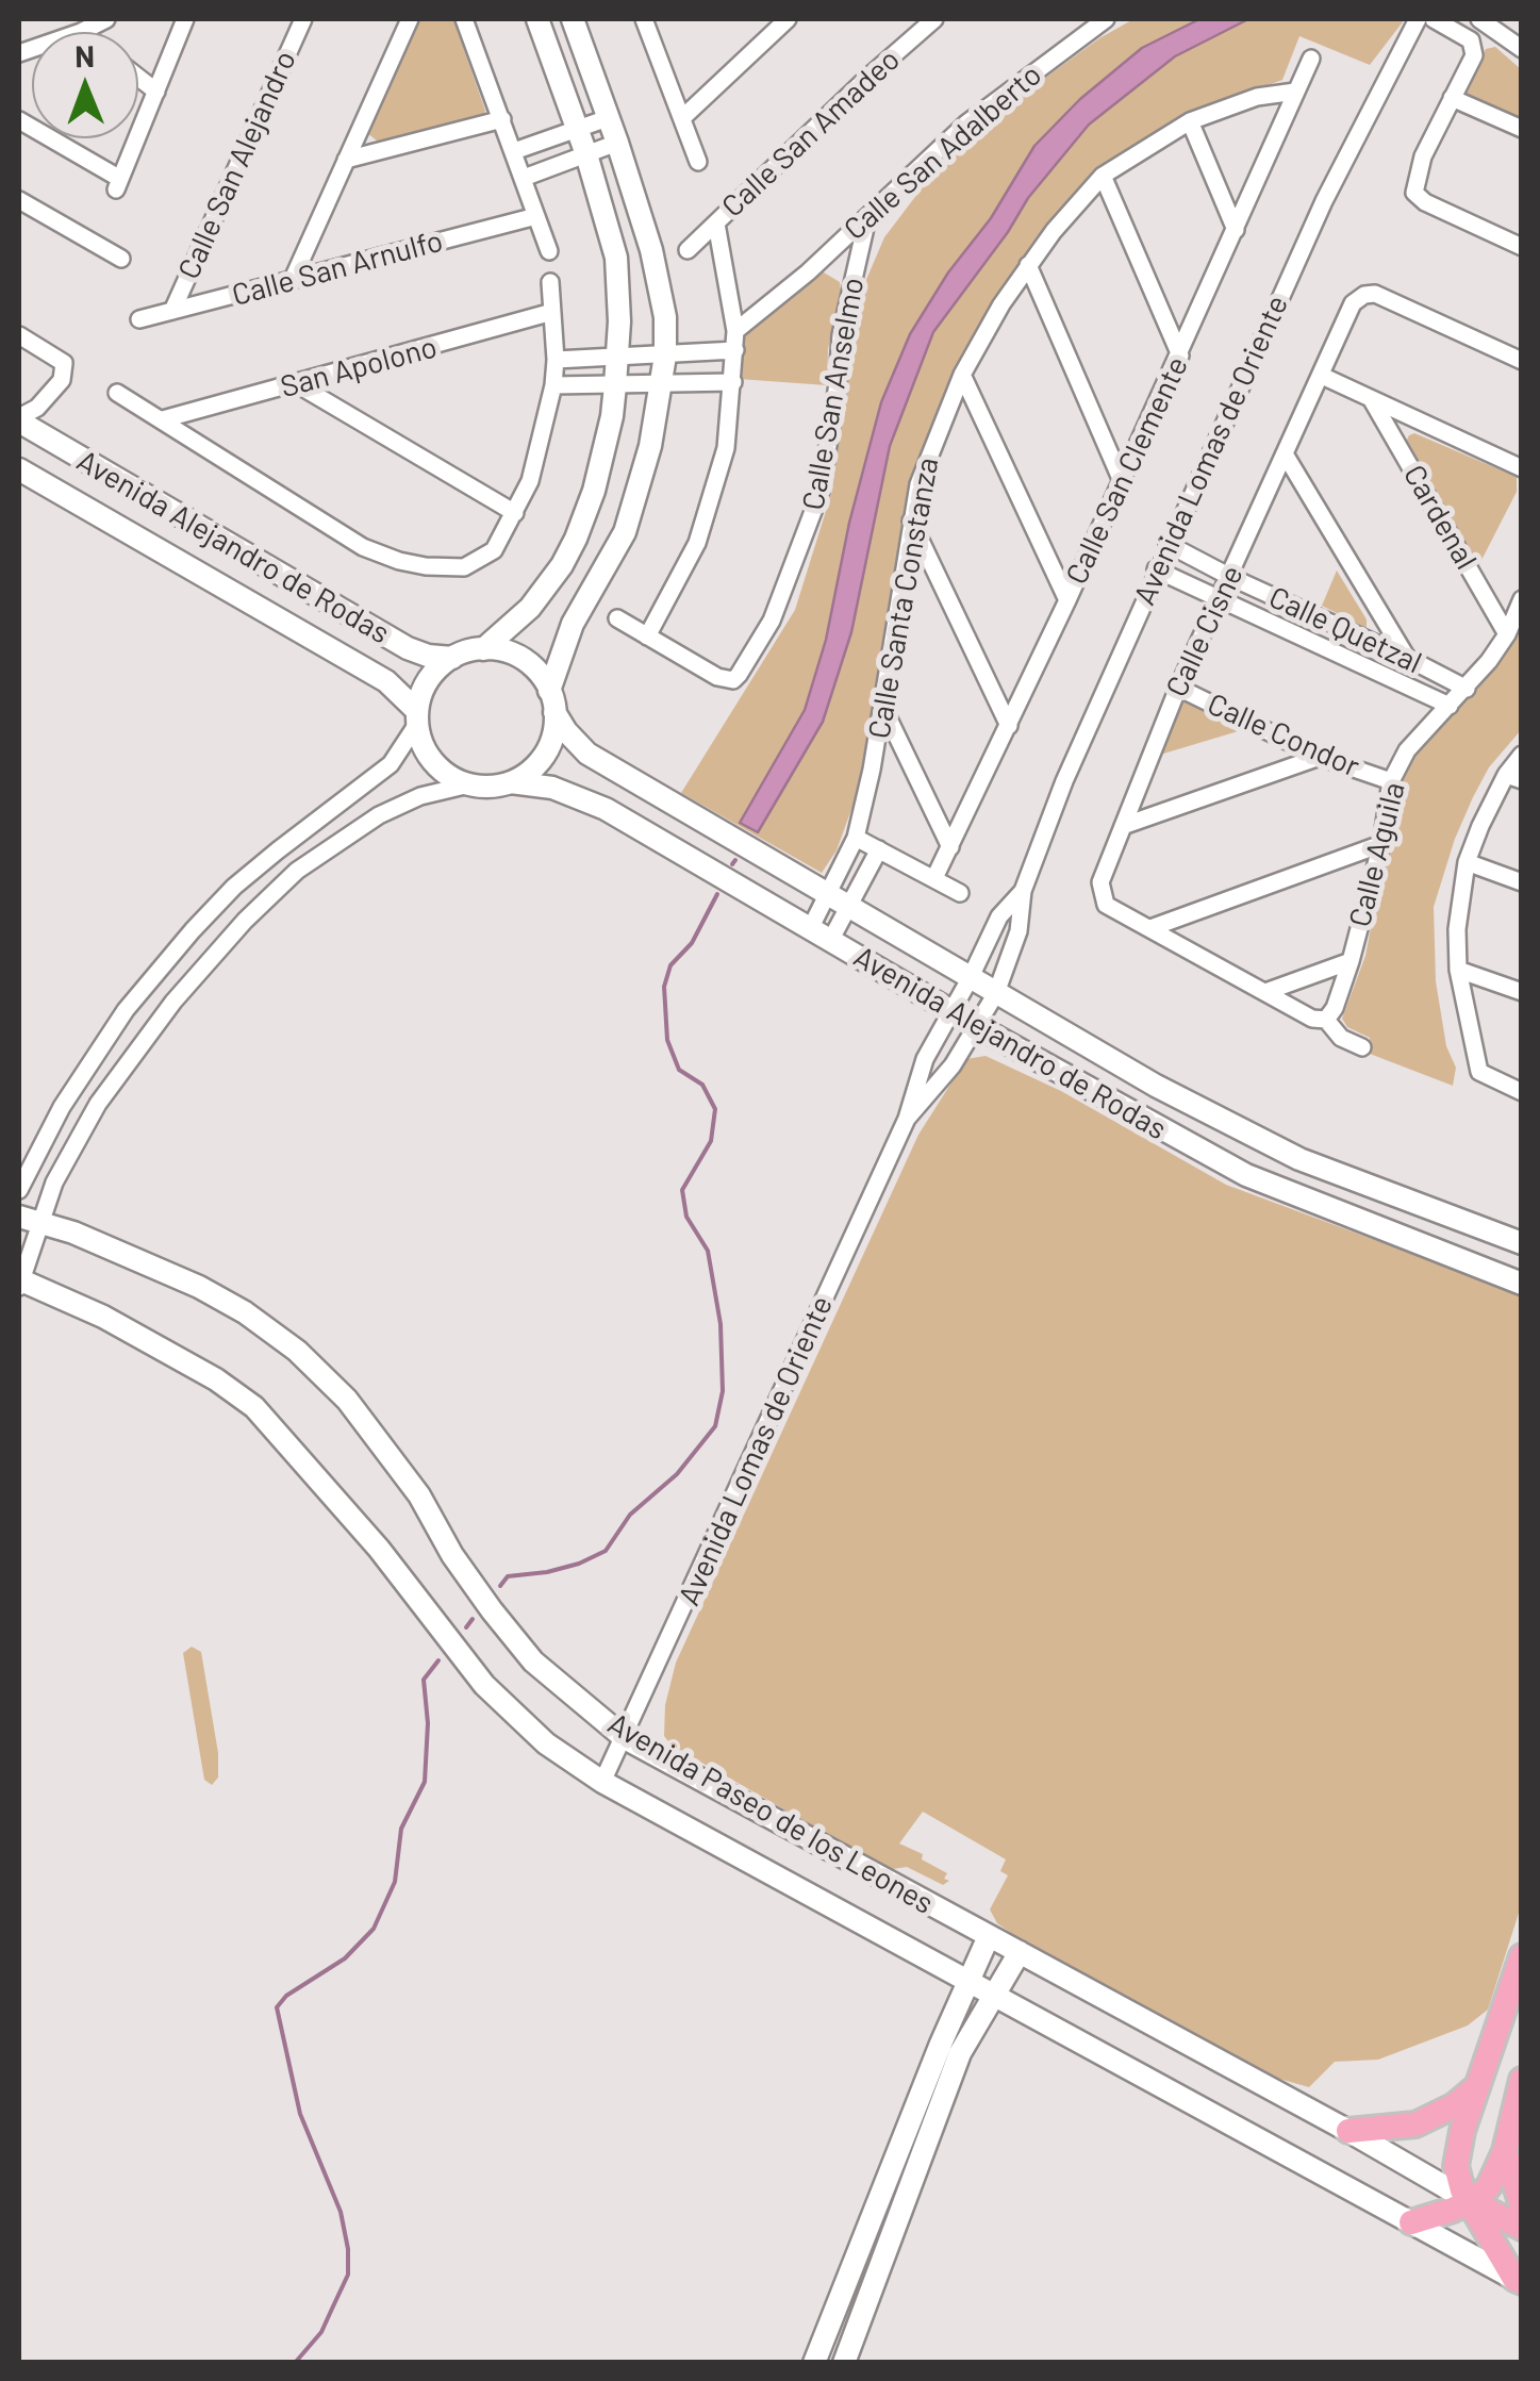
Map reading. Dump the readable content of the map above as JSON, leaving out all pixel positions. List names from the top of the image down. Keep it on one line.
{"streets":{"main road":["Avenida Paseo de los Leones"],"street":["Calle San Amadeo","Calle San Adalberto","Calle San Alejandro","Calle San Arnulfo","San Apolono","Calle San Anselmo","Avenida Lomas de Oriente","Calle San Clemente","Cardenal","Avenida Alejandro de Rodas","Calle Santa Constanza","Calle Quetzal","Calle Cisne","Calle Condor","Calle Aguila"]},"crossings":[["Calle San Adalberto","Calle San Anselmo"],["Calle San Alejandro","Calle San Arnulfo"],["Avenida Lomas de Oriente","Avenida Alejandro de Rodas"],["Avenida Lomas de Oriente","Calle Quetzal"],["Avenida Lomas de Oriente","Avenida Paseo de los Leones"],["Calle San Clemente","Calle Santa Constanza"],["Cardenal","Calle Aguila"],["Avenida Alejandro de Rodas","Calle Santa Constanza"],["Calle Quetzal","Calle Cisne"],["Calle Quetzal","Calle Aguila"],["Calle Cisne","Calle Condor"],["Calle Cisne","Calle Aguila"],["Calle Condor","Calle Aguila"]],"north":"top"}
